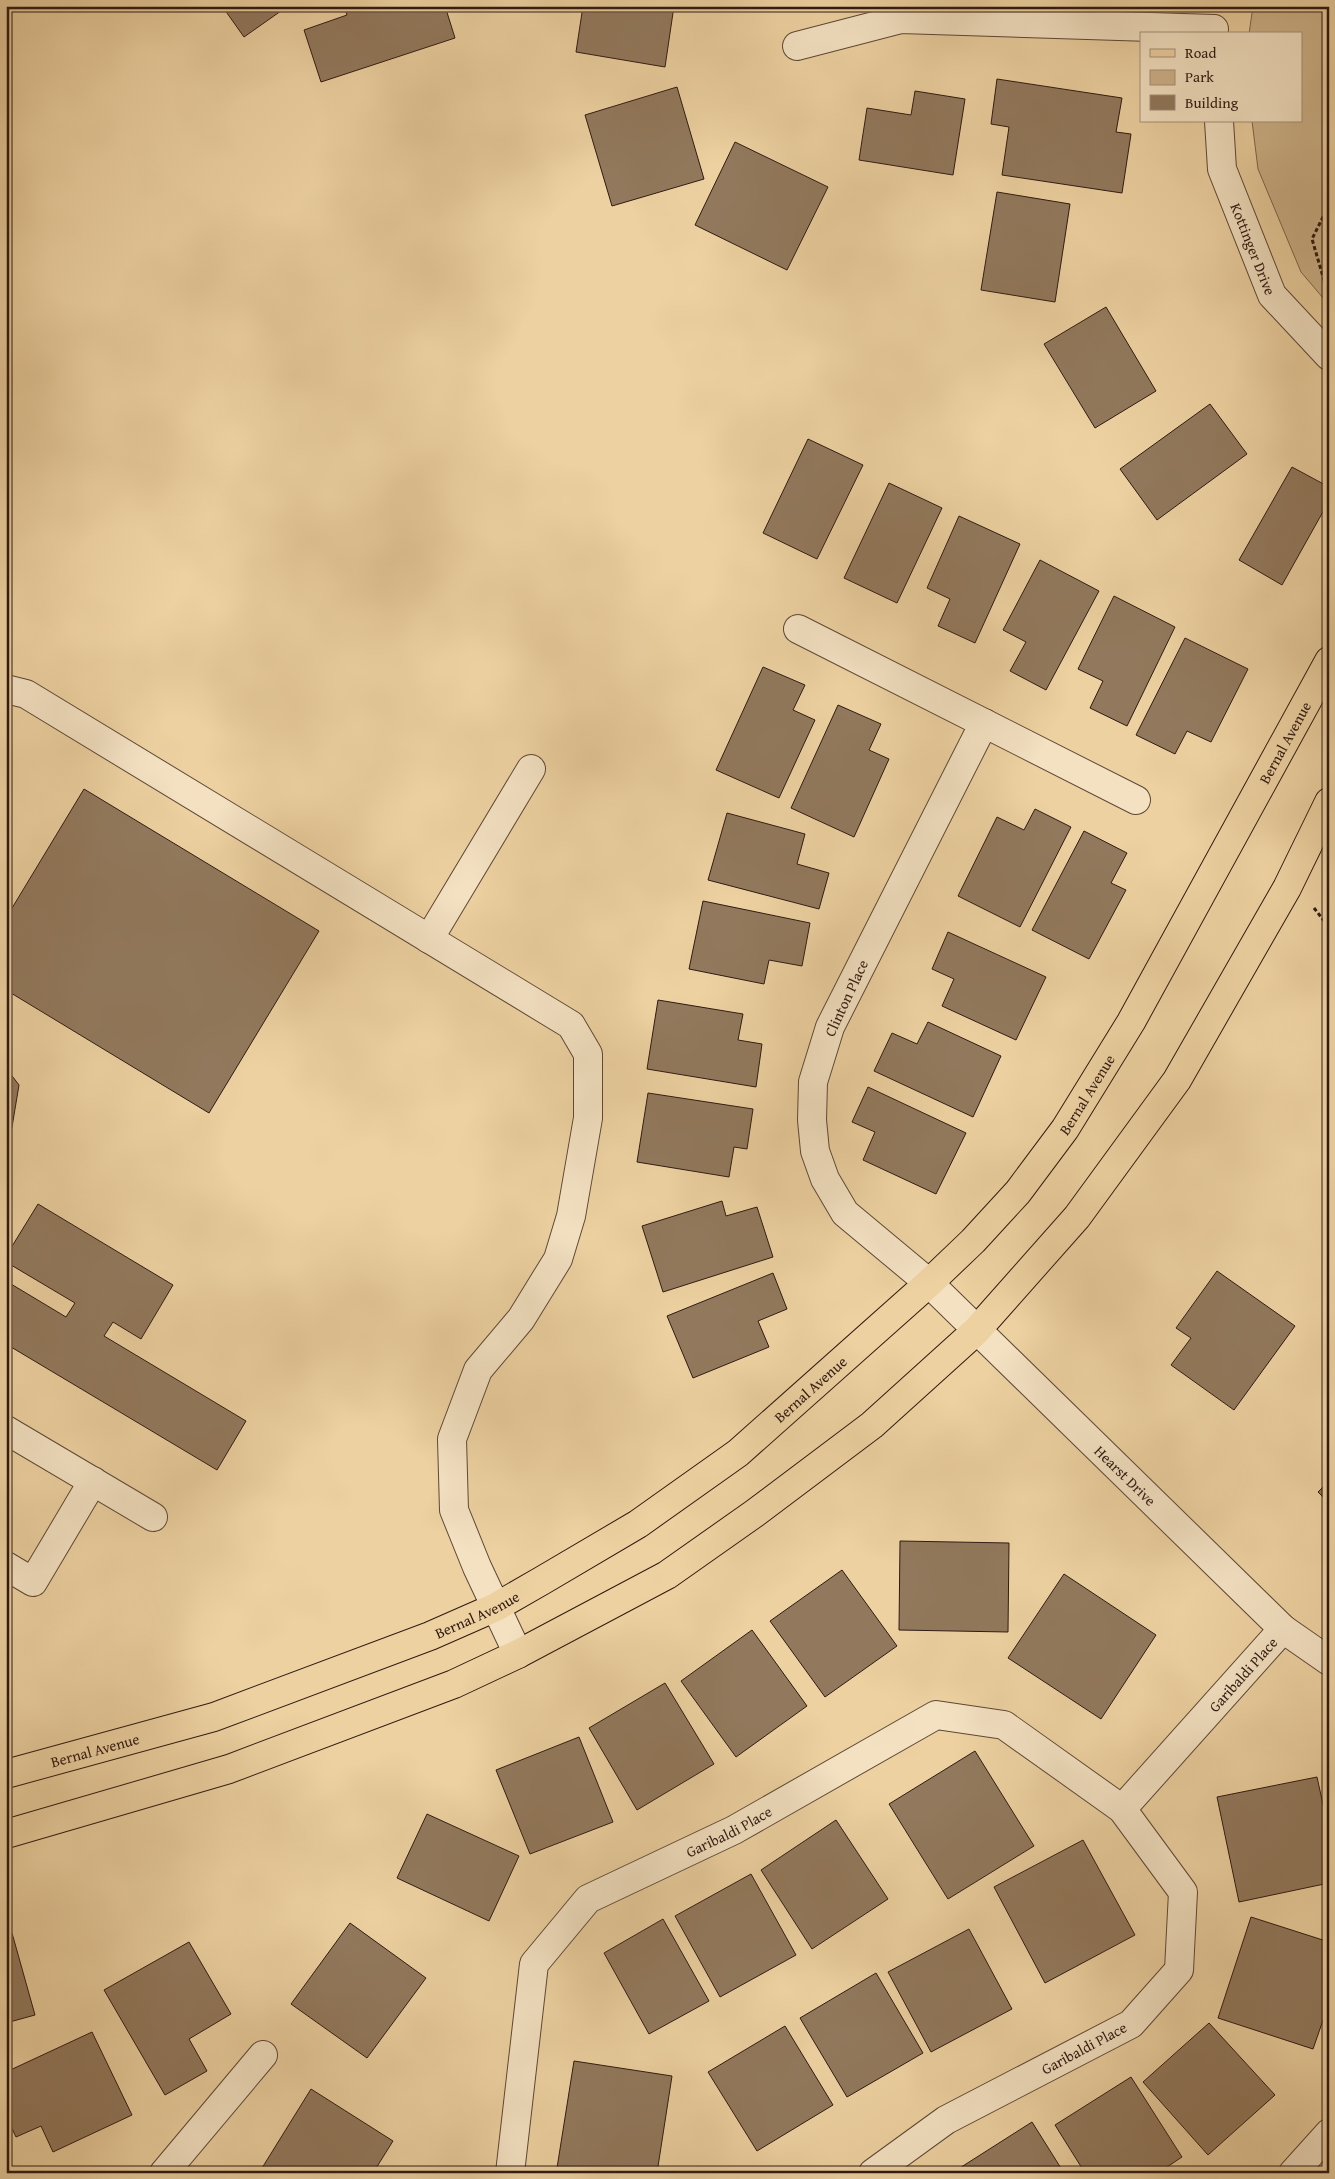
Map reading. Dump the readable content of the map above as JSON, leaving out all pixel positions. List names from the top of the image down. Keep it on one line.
{"streets":{"main road":["Bernal Avenue"],"street":["Kottinger Drive","Clinton Place","Hearst Drive","Garibaldi Place"]},"crossings":[["Bernal Avenue","Clinton Place"],["Bernal Avenue","Hearst Drive"],["Clinton Place","Hearst Drive"],["Hearst Drive","Garibaldi Place"]],"legend":["Road","Park","Building"]}
